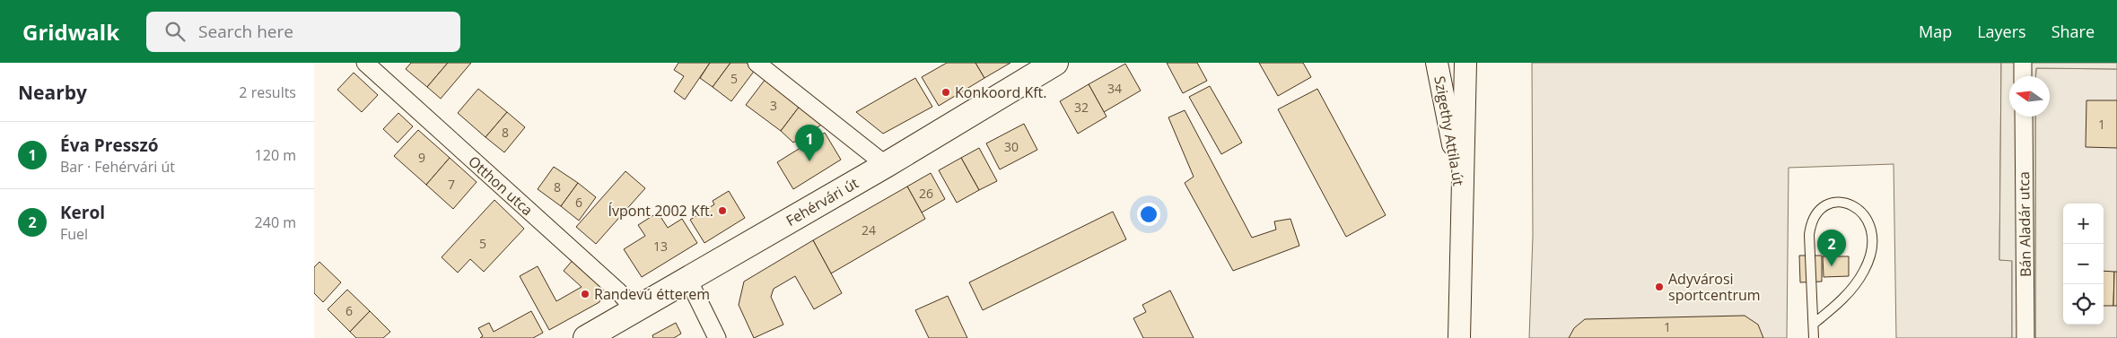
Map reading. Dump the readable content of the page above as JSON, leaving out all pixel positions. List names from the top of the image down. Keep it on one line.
{"streets":{"main road":["Fehérvári út"],"street":["Szigethy Attila út","Otthon utca","Bán Aladár utca"]},"crossings":[["Otthon utca","Fehérvári út"]],"places":["Konkoord Kft.","Ívpont 2002 Kft.","Adyvárosi sportcentrum","Randevú étterem"],"house_numbers":["5","34","3","32","1","8","30","9","7","8","26","6","24","5","13","6","1"],"north":"left","page":{"header":"Gridwalk","search":"Search here","nav":["Map","Layers","Share"],"heading":["Nearby","2 results"],"list":[{"mark":"1","name":"Éva Presszó","note":"Bar · Fehérvári út","value":"120 m"},{"mark":"2","name":"Kerol","note":"Fuel","value":"240 m"}],"pins":["1","2"],"map_buttons":["+","−"]}}
